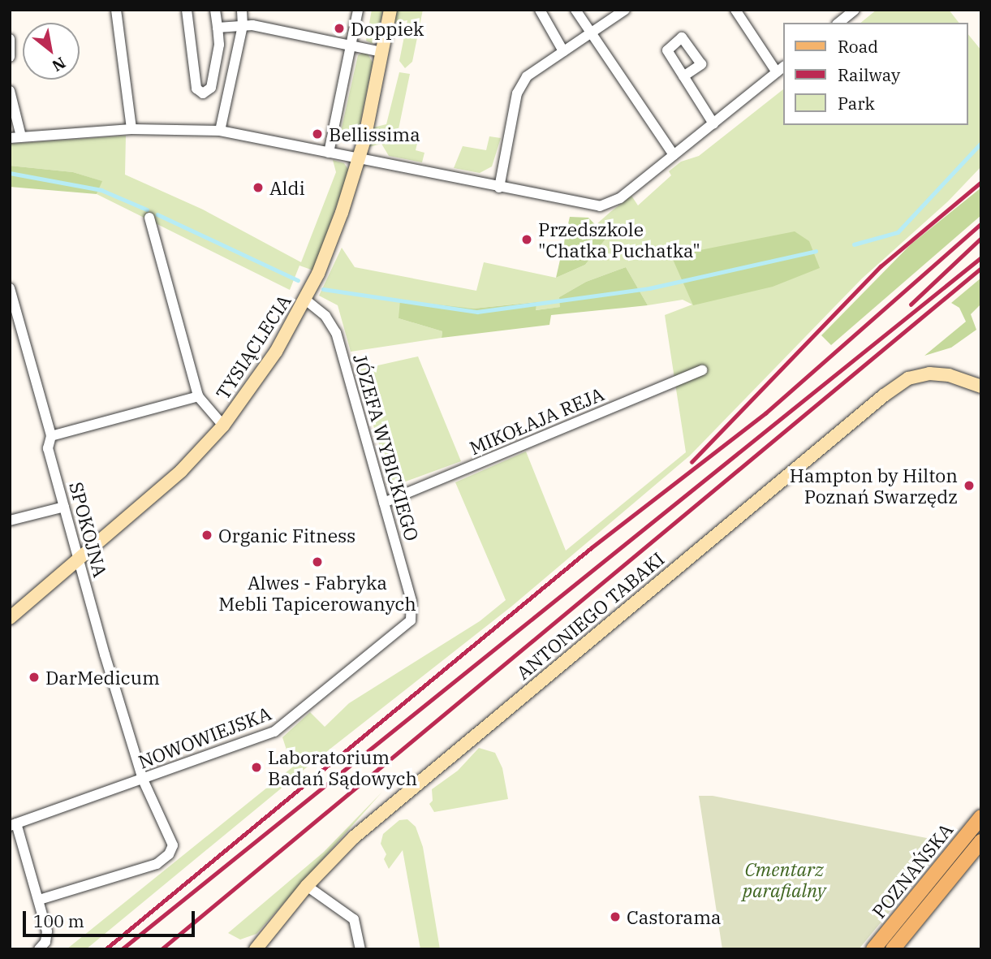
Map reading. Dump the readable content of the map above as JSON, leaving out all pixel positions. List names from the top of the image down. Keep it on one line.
{"streets":{"main road":["POZNAŃSKA"],"street":["TYSIĄCLECIA","MIKOŁAJA REJA","JÓZEFA WYBICKIEGO","SPOKOJNA","ANTONIEGO TABAKI","NOWOWIEJSKA"]},"crossings":[["TYSIĄCLECIA","JÓZEFA WYBICKIEGO"],["TYSIĄCLECIA","SPOKOJNA"],["MIKOŁAJA REJA","JÓZEFA WYBICKIEGO"],["JÓZEFA WYBICKIEGO","NOWOWIEJSKA"],["SPOKOJNA","NOWOWIEJSKA"]],"parks":["Cmentarz parafialny"],"places":["Doppiek","Bellissima","Aldi","Przedszkole \"Chatka Puchatka\"","Hampton by Hilton Poznań Swarzędz","Organic Fitness","Alwes - Fabryka Mebli Tapicerowanych","DarMedicum","Laboratorium Badań Sądowych","Castorama"],"legend":["Road","Railway","Park"],"scale_bar":"100 m","north":"bottom right"}
